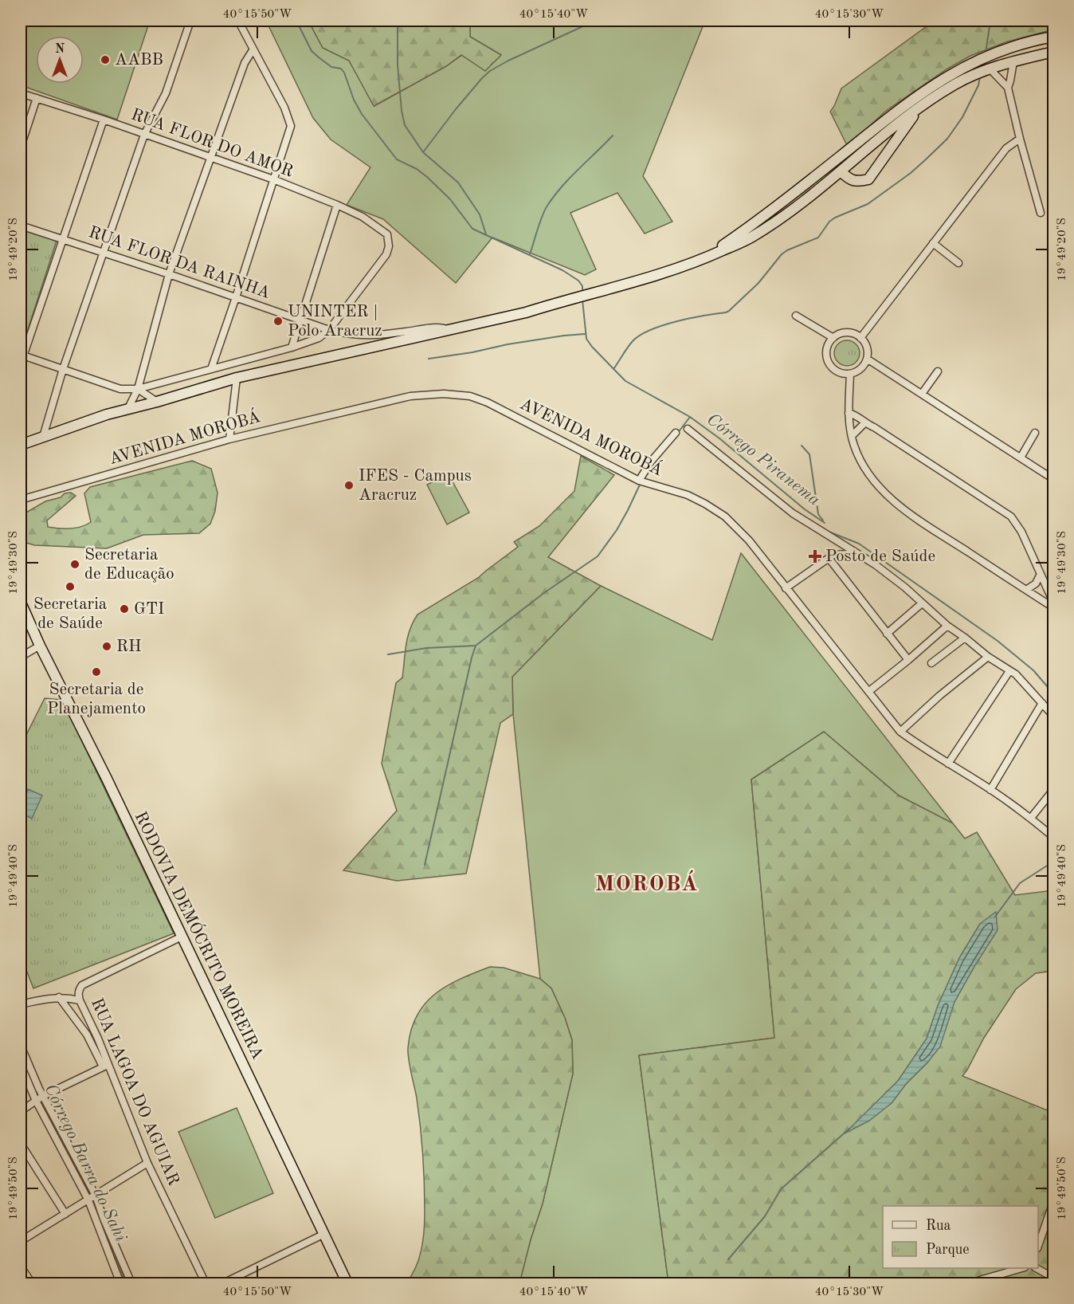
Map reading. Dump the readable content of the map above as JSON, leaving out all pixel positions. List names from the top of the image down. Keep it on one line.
{"streets":{"main road":["RODOVIA DEMÓCRITO MOREIRA"],"street":["RUA FLOR DO AMOR","RUA FLOR DA RAINHA","AVENIDA MOROBÁ","RUA LAGOA DO AGUIAR"]},"crossings":[["RUA FLOR DO AMOR","RUA FLOR DA RAINHA"],["RODOVIA DEMÓCRITO MOREIRA","RUA LAGOA DO AGUIAR"]],"districts":["MOROBÁ"],"water":["Córrego Piranema","Córrego Barra do Sahi"],"places":{"other":["AABB","UNINTER | Polo Aracruz","IFES - Campus Aracruz","Secretaria de Educação","Secretaria de Saúde","GTI","RH","Secretaria de Planejamento"],"health":["Posto de Saúde"]},"legend":["Rua","Parque"],"north":"top","coordinates":["40°15'50\"W","40°15'40\"W","40°15'30\"W","19°49'20\"S","19°49'30\"S","19°49'40\"S","19°49'50\"S"]}
